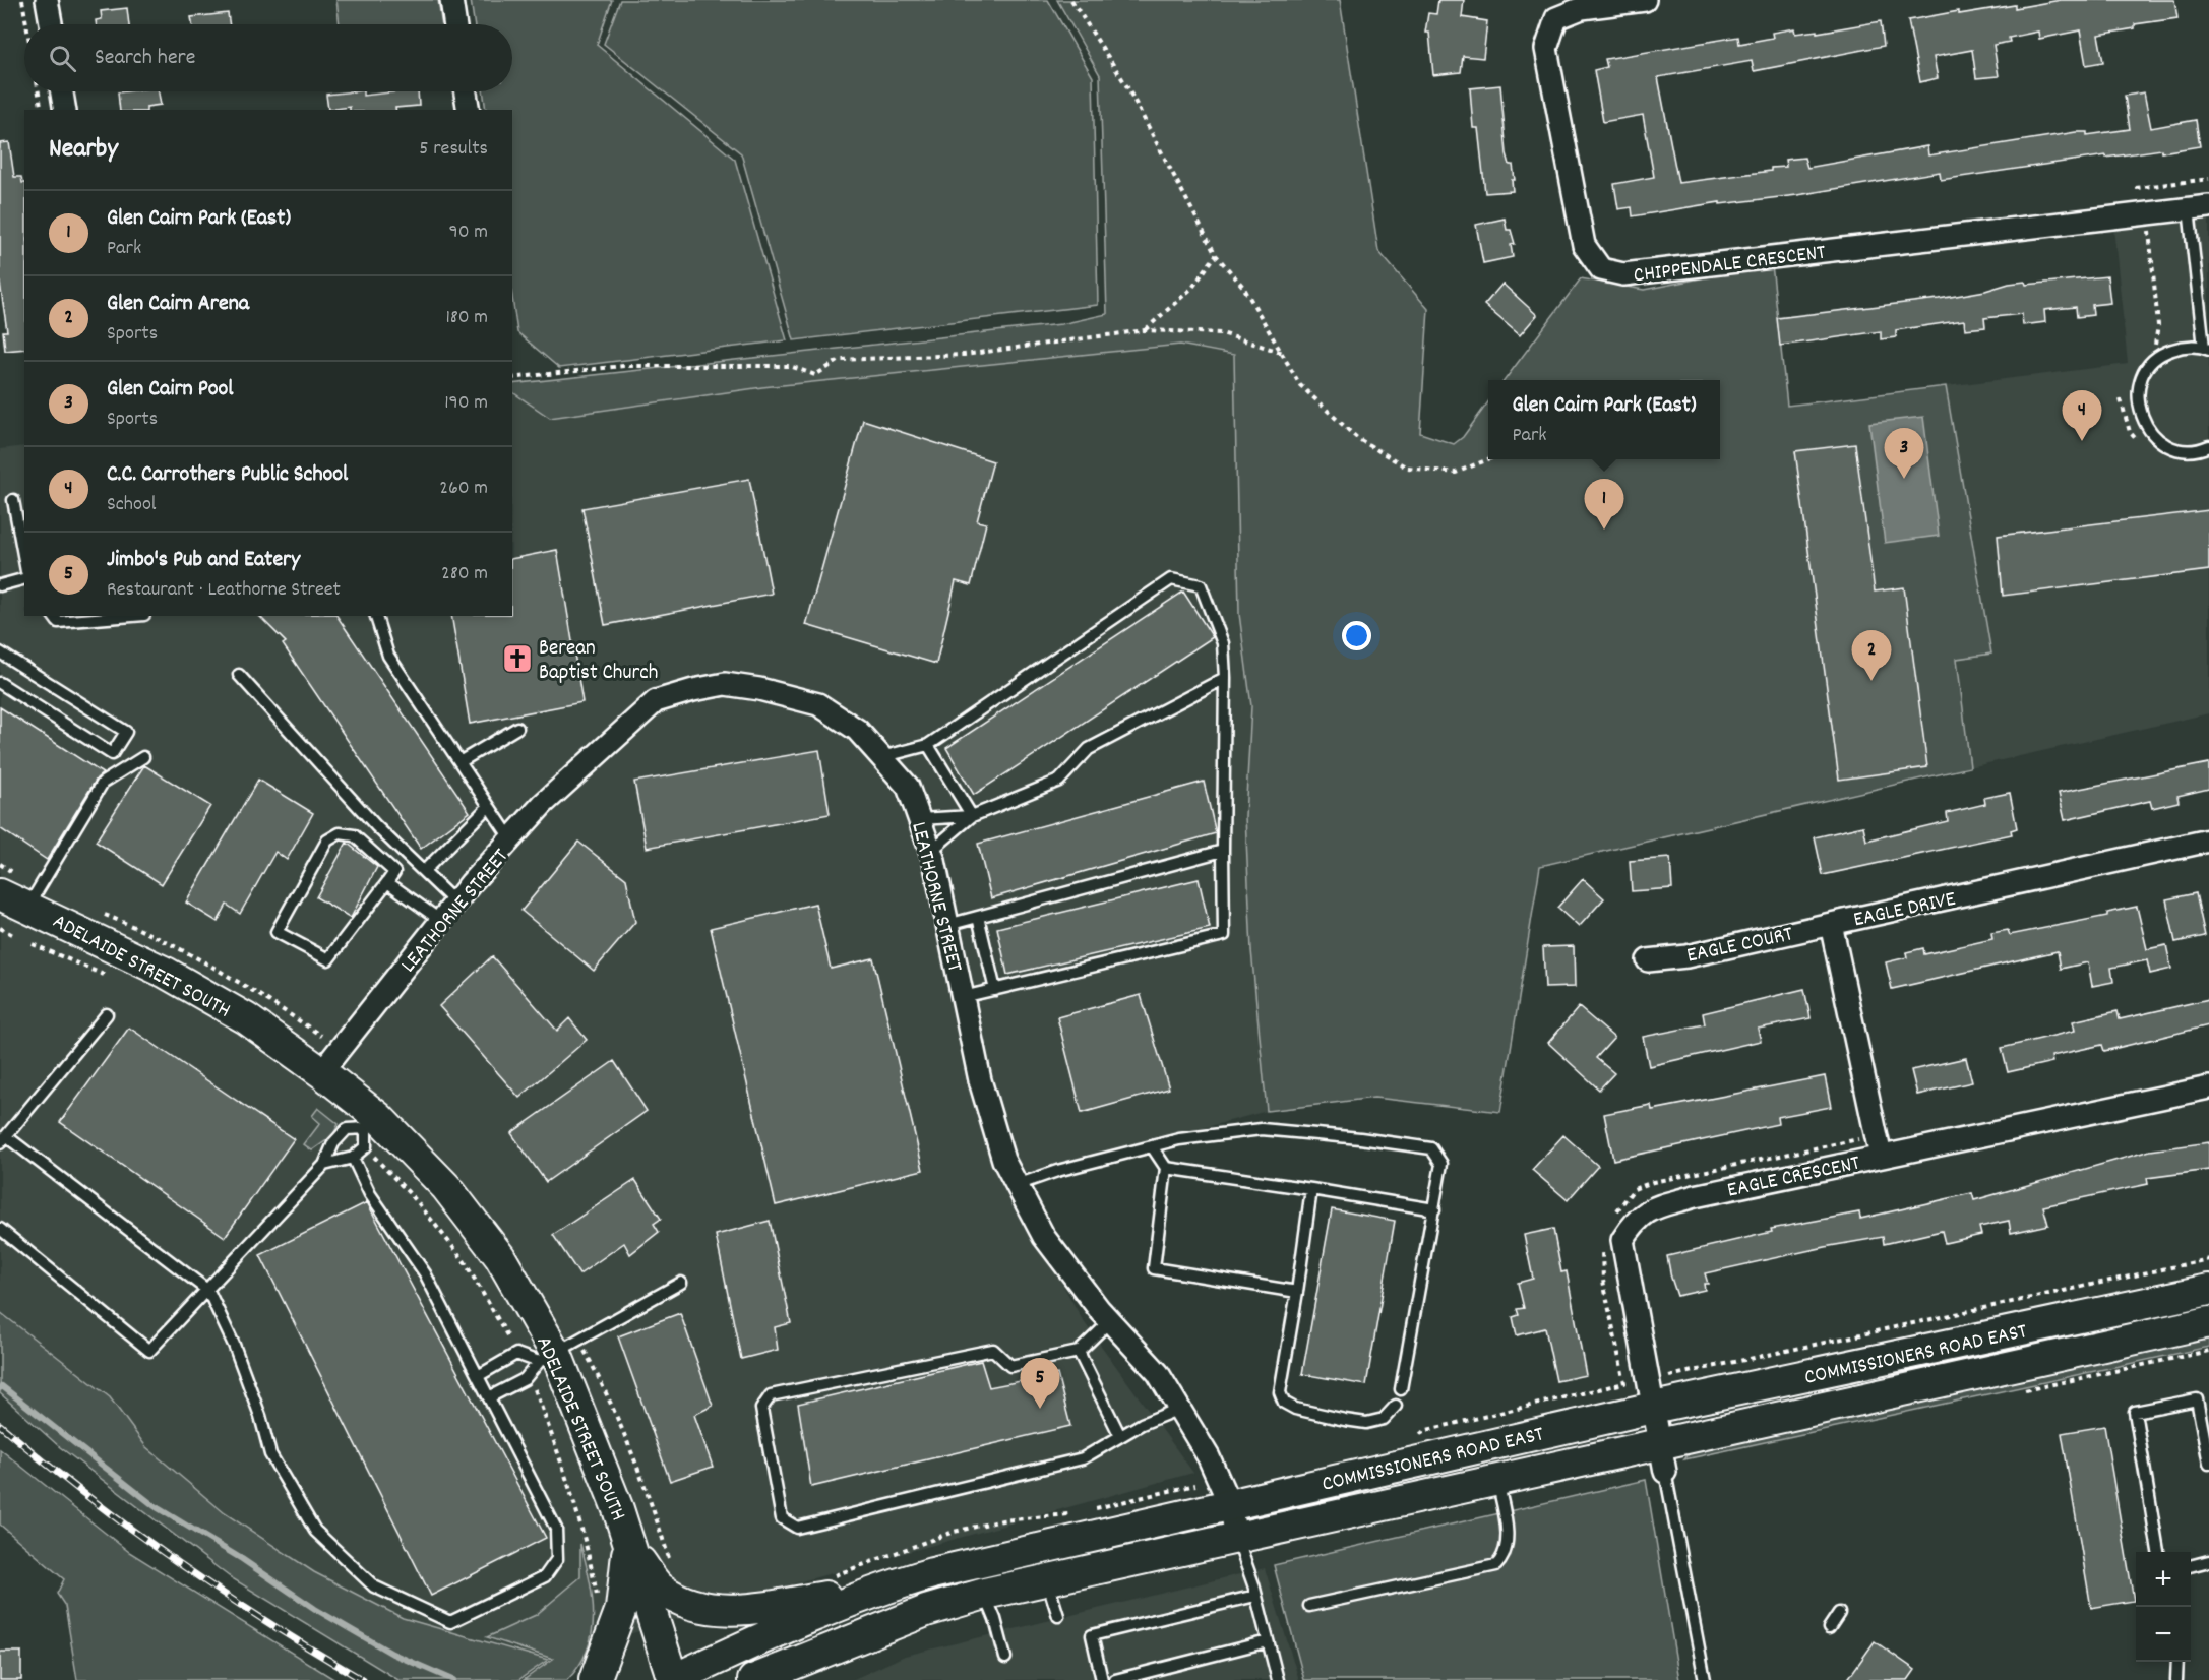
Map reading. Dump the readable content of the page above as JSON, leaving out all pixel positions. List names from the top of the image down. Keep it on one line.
{"streets":{"main road":["ADELAIDE STREET SOUTH","COMMISSIONERS ROAD EAST"],"street":["CHIPPENDALE CRESCENT","LEATHORNE STREET","EAGLE DRIVE","EAGLE COURT","EAGLE CRESCENT"]},"crossings":[["LEATHORNE STREET","ADELAIDE STREET SOUTH"],["LEATHORNE STREET","COMMISSIONERS ROAD EAST"],["EAGLE DRIVE","EAGLE COURT"],["EAGLE DRIVE","EAGLE CRESCENT"],["ADELAIDE STREET SOUTH","COMMISSIONERS ROAD EAST"],["EAGLE CRESCENT","COMMISSIONERS ROAD EAST"]],"places":{"church":["Berean Baptist Church"]},"page":{"search":"Search here","heading":["Nearby","5 results"],"list":[{"mark":"1","name":"Glen Cairn Park (East)","note":"Park","value":"90 m"},{"mark":"2","name":"Glen Cairn Arena","note":"Sports","value":"180 m"},{"mark":"3","name":"Glen Cairn Pool","note":"Sports","value":"190 m"},{"mark":"4","name":"C.C. Carrothers Public School","note":"School","value":"260 m"},{"mark":"5","name":"Jimbo's Pub and Eatery","note":"Restaurant · Leathorne Street","value":"280 m"}],"popup":["Glen Cairn Park (East)","Park"],"pins":["4","3","1","2","5"],"map_buttons":["+","−"]}}
